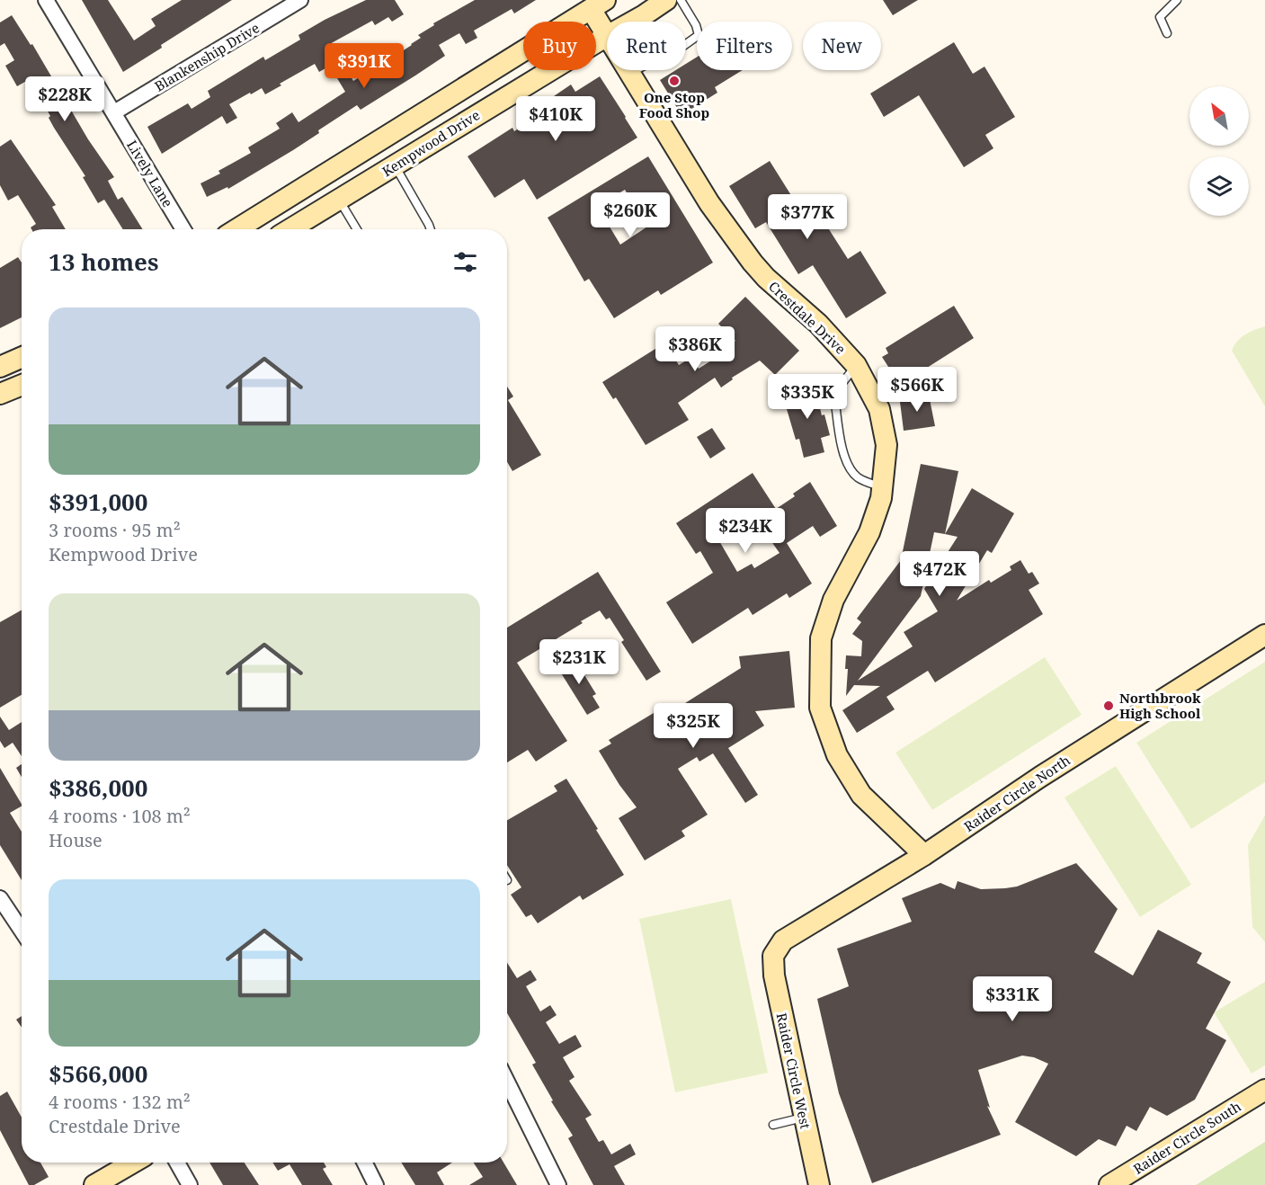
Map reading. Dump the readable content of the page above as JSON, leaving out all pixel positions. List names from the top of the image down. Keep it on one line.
{"streets":{"street":["Blankenship Drive","Kempwood Drive","Lively Lane","Crestdale Drive","Raider Circle North","Raider Circle West","Raider Circle South"]},"crossings":[["Blankenship Drive","Lively Lane"],["Kempwood Drive","Crestdale Drive"],["Crestdale Drive","Raider Circle North"],["Raider Circle North","Raider Circle West"]],"places":["One Stop Food Shop","Northbrook High School"],"north":"top left","page":{"chip":["Buy","Rent","Filters","New"],"price":["$391K","$228K","$410K","$260K","$377K","$386K","$566K","$335K","$234K","$472K","$231K","$325K","$331K"],"heading":"13 homes","list":[{"name":"$391,000","note":"3 rooms · 95 m² · Kempwood Drive"},{"name":"$386,000","note":"4 rooms · 108 m² · House"},{"name":"$566,000","note":"4 rooms · 132 m² · Crestdale Drive"}]}}
